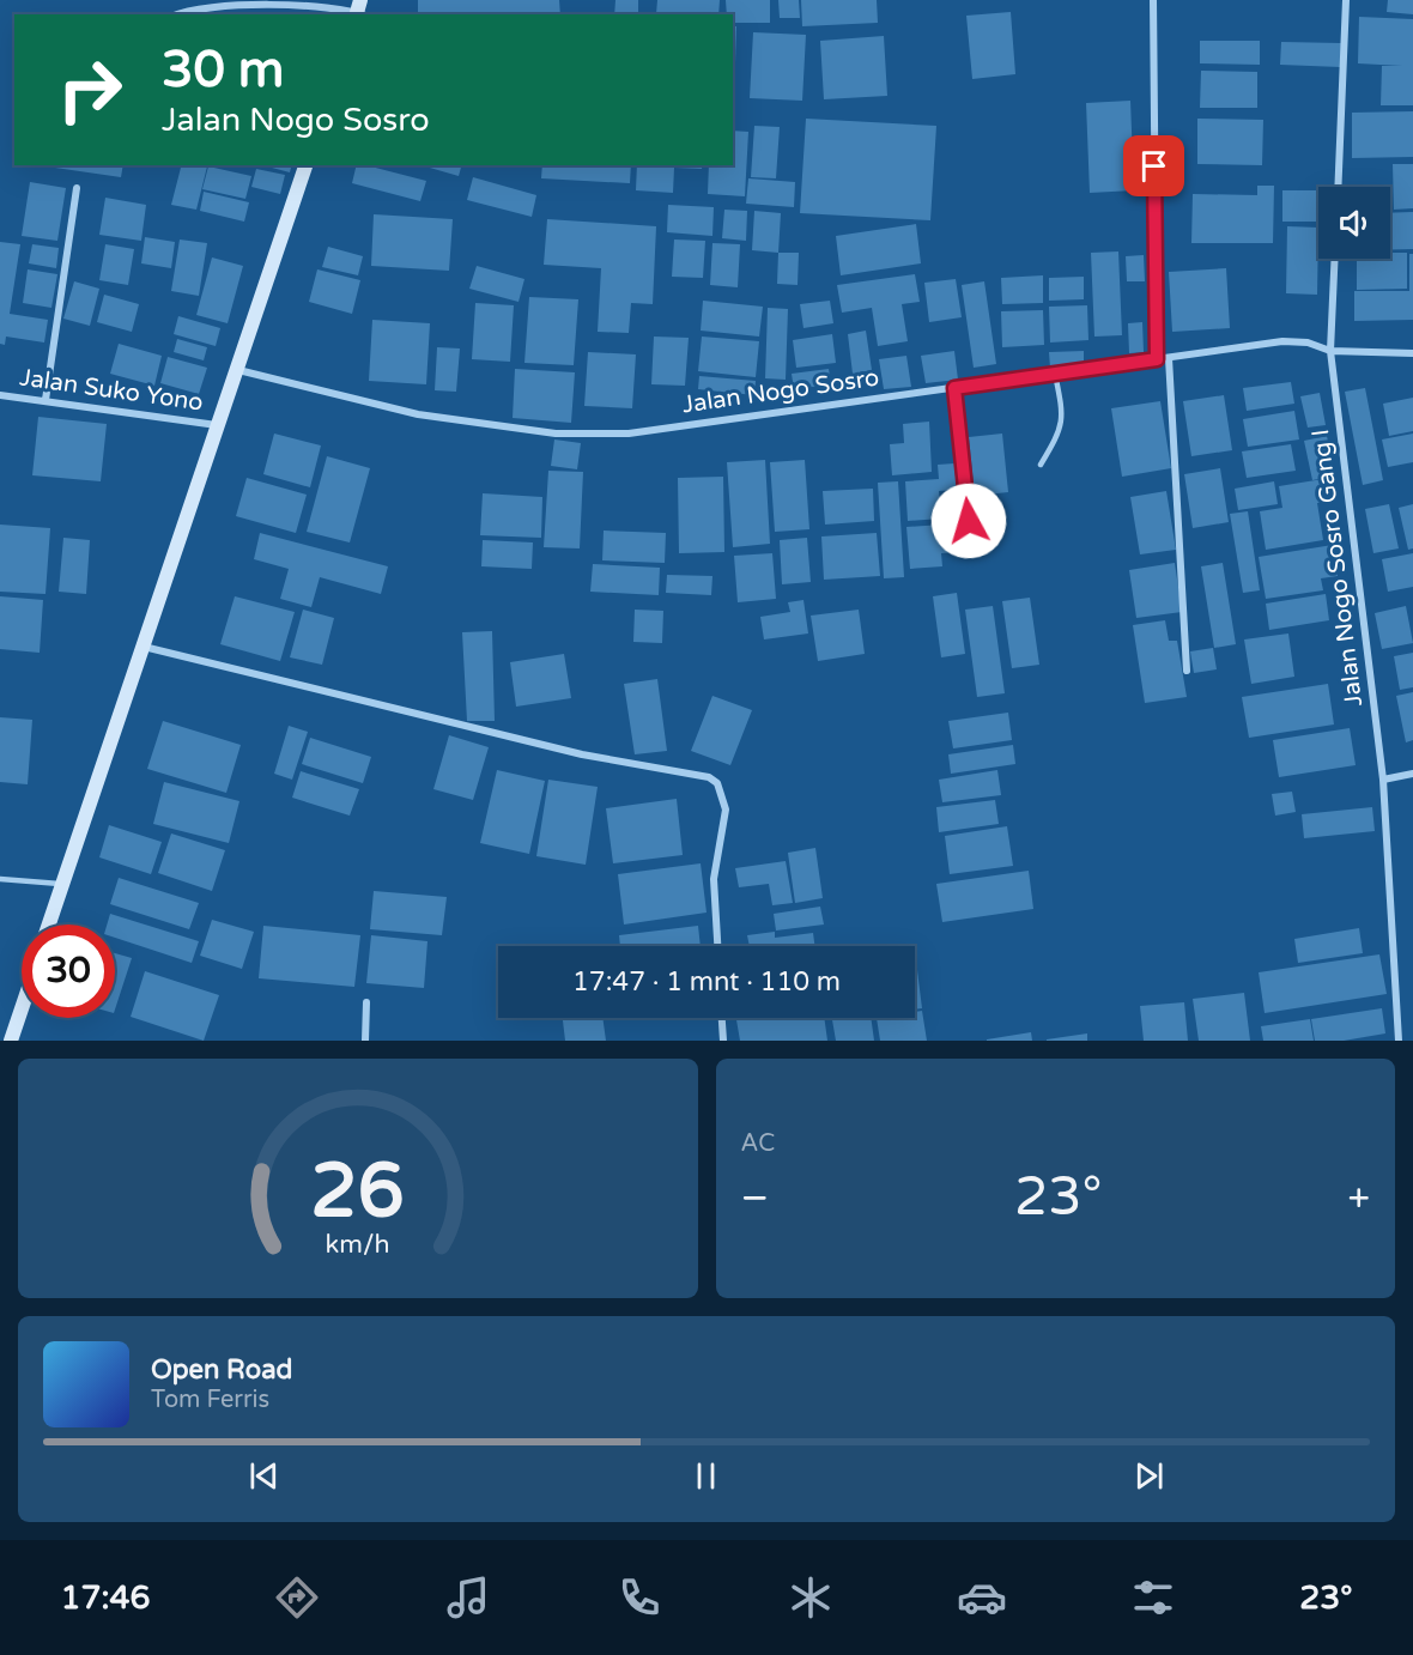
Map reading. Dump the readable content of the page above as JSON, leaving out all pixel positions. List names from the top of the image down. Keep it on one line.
{"streets":{"street":["Jalan Suko Yono","Jalan Nogo Sosro","Jalan Nogo Sosro Gang I"]},"crossings":[["Jalan Nogo Sosro","Jalan Nogo Sosro Gang I"]],"page":{"turn":["30 m","Jalan Nogo Sosro"],"limit":"30","trip":"17:47 · 1 mnt · 110 m","tile":"AC","heat":["−","23°","+"],"song":["Open Road","Tom Ferris"],"tabs":["17:46","23°"],"gauge":["26","km/h"]}}
